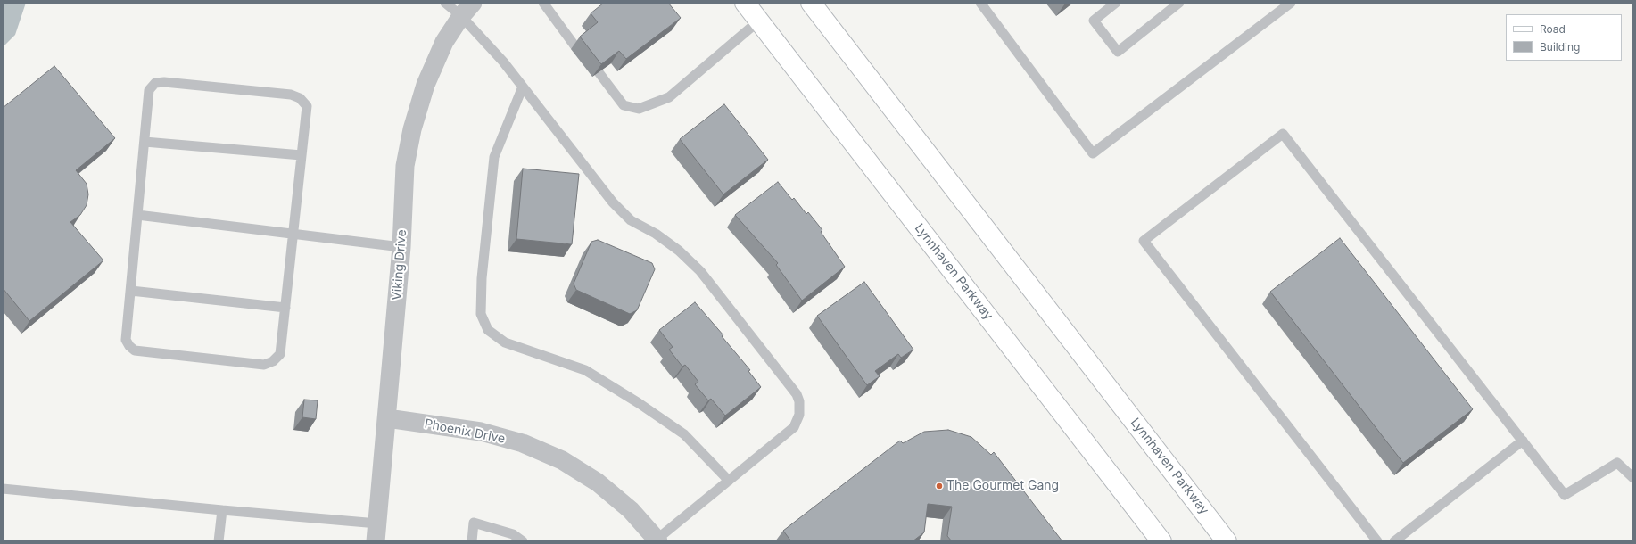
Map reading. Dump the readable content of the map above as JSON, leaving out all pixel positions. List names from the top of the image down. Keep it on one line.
{"streets":{"main road":["Lynnhaven Parkway"],"street":["Viking Drive","Phoenix Drive"]},"crossings":[["Viking Drive","Phoenix Drive"]],"places":["The Gourmet Gang"],"legend":["Road","Building"]}
